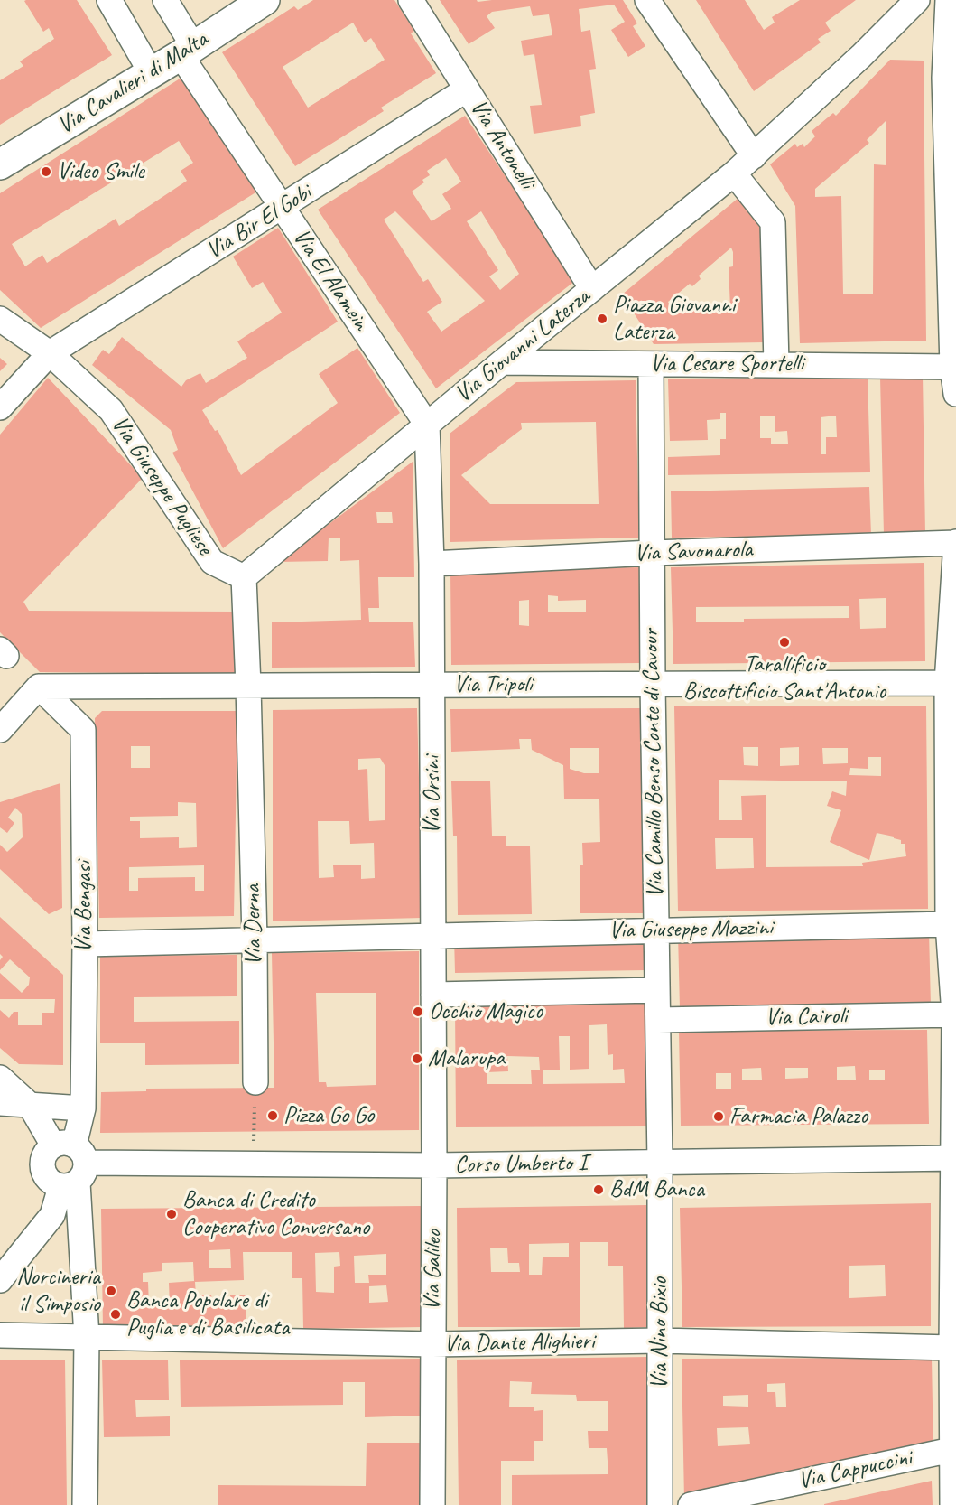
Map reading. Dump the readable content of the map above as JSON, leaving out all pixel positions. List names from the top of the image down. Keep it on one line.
{"streets":{"main road":["Via Cavalieri di Malta"],"street":["Via Antonelli","Via Bir El Gobi","Via El Alamein","Via Giovanni Laterza","Via Cesare Sportelli","Via Giuseppe Pugliese","Via Savonarola","Via Tripoli","Via Camillo Benso Conte di Cavour","Via Orsini","Via Bengasi","Via Derna","Via Giuseppe Mazzini","Via Cairoli","Corso Umberto I","Via Galileo","Via Nino Bixio","Via Dante Alighieri","Via Cappuccini"]},"crossings":[["Via Cavalieri di Malta","Via El Alamein"],["Via Antonelli","Via Bir El Gobi"],["Via Antonelli","Via Giovanni Laterza"],["Via Bir El Gobi","Via El Alamein"],["Via Bir El Gobi","Via Giuseppe Pugliese"],["Via El Alamein","Via Giovanni Laterza"],["Via El Alamein","Via Orsini"],["Via Giovanni Laterza","Via Cesare Sportelli"],["Via Giovanni Laterza","Via Giuseppe Pugliese"],["Via Giovanni Laterza","Via Orsini"],["Via Cesare Sportelli","Via Camillo Benso Conte di Cavour"],["Via Savonarola","Via Camillo Benso Conte di Cavour"],["Via Savonarola","Via Orsini"],["Via Tripoli","Via Camillo Benso Conte di Cavour"],["Via Tripoli","Via Orsini"],["Via Tripoli","Via Bengasi"],["Via Tripoli","Via Derna"],["Via Camillo Benso Conte di Cavour","Via Giuseppe Mazzini"],["Via Camillo Benso Conte di Cavour","Via Cairoli"],["Via Camillo Benso Conte di Cavour","Corso Umberto I"],["Via Camillo Benso Conte di Cavour","Via Nino Bixio"],["Via Orsini","Via Giuseppe Mazzini"],["Via Orsini","Corso Umberto I"],["Via Orsini","Via Galileo"],["Via Bengasi","Via Giuseppe Mazzini"],["Via Bengasi","Corso Umberto I"],["Via Derna","Via Giuseppe Mazzini"],["Corso Umberto I","Via Galileo"],["Corso Umberto I","Via Nino Bixio"],["Via Galileo","Via Dante Alighieri"],["Via Nino Bixio","Via Dante Alighieri"]],"places":["Video Smile","Piazza Giovanni Laterza","Tarallificio Biscottificio Sant'Antonio","Occhio Magico","Malarupa","Pizza Go Go","Farmacia Palazzo","BdM Banca","Banca di Credito Cooperativo Conversano","Norcineria il Simposio","Banca Popolare di Puglia e di Basilicata"]}
